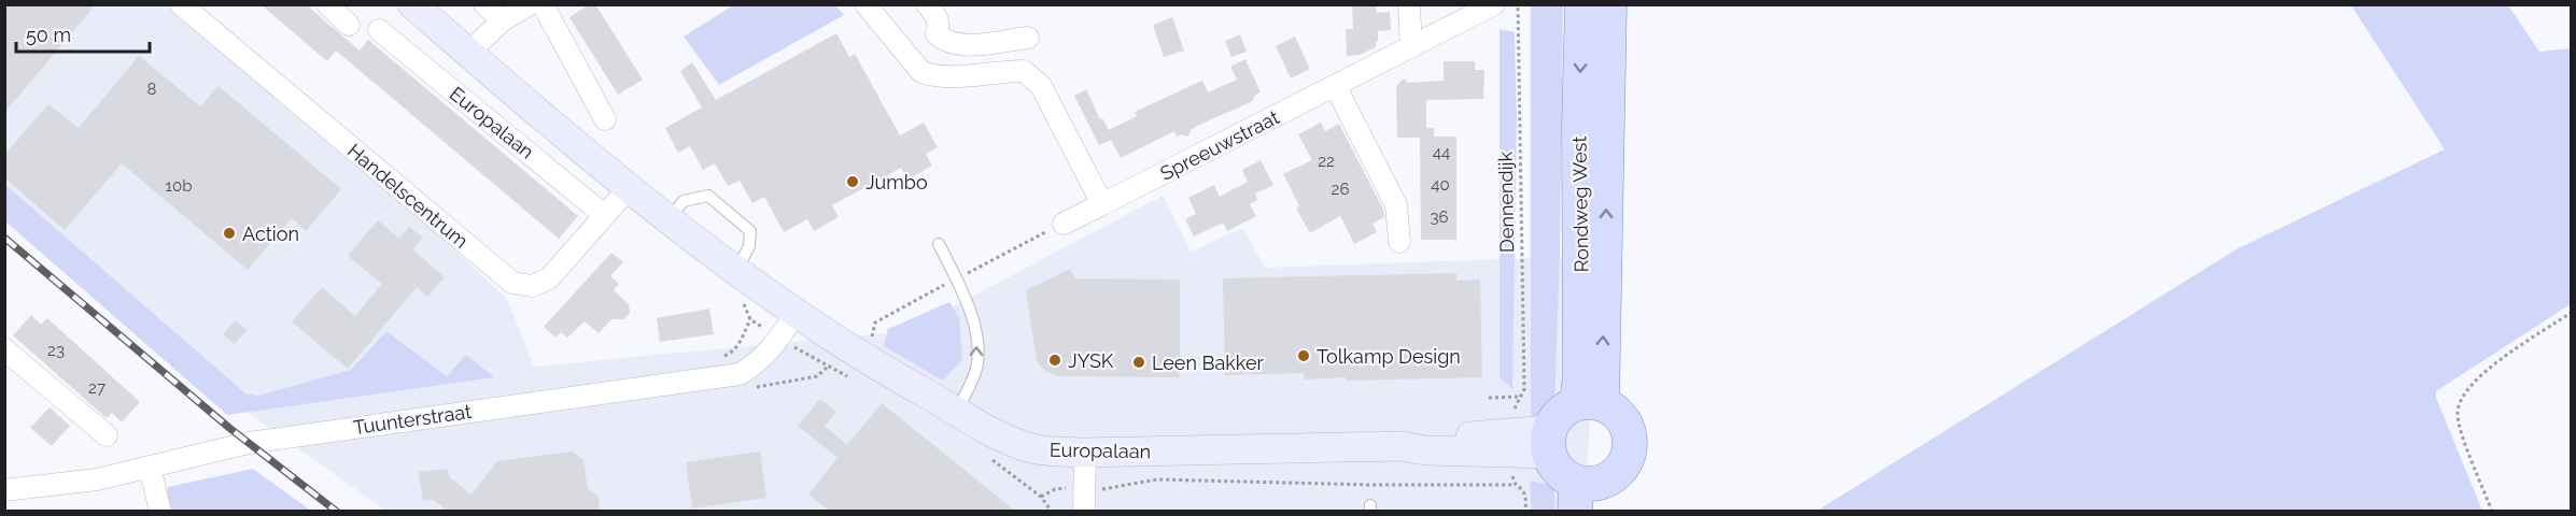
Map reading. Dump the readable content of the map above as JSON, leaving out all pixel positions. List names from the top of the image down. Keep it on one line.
{"streets":{"main road":["Rondweg West"],"street":["Europalaan","Spreeuwstraat","Handelscentrum","Tuunterstraat"],"path":["Dennendijk"]},"crossings":[["Europalaan","Handelscentrum"],["Europalaan","Dennendijk"],["Europalaan","Rondweg West"],["Europalaan","Tuunterstraat"]],"places":["Jumbo","Action","Tolkamp Design","JYSK","Leen Bakker"],"house_numbers":["8","44","22","40","10b","26","36","23","27"],"scale_bar":"50 m"}
